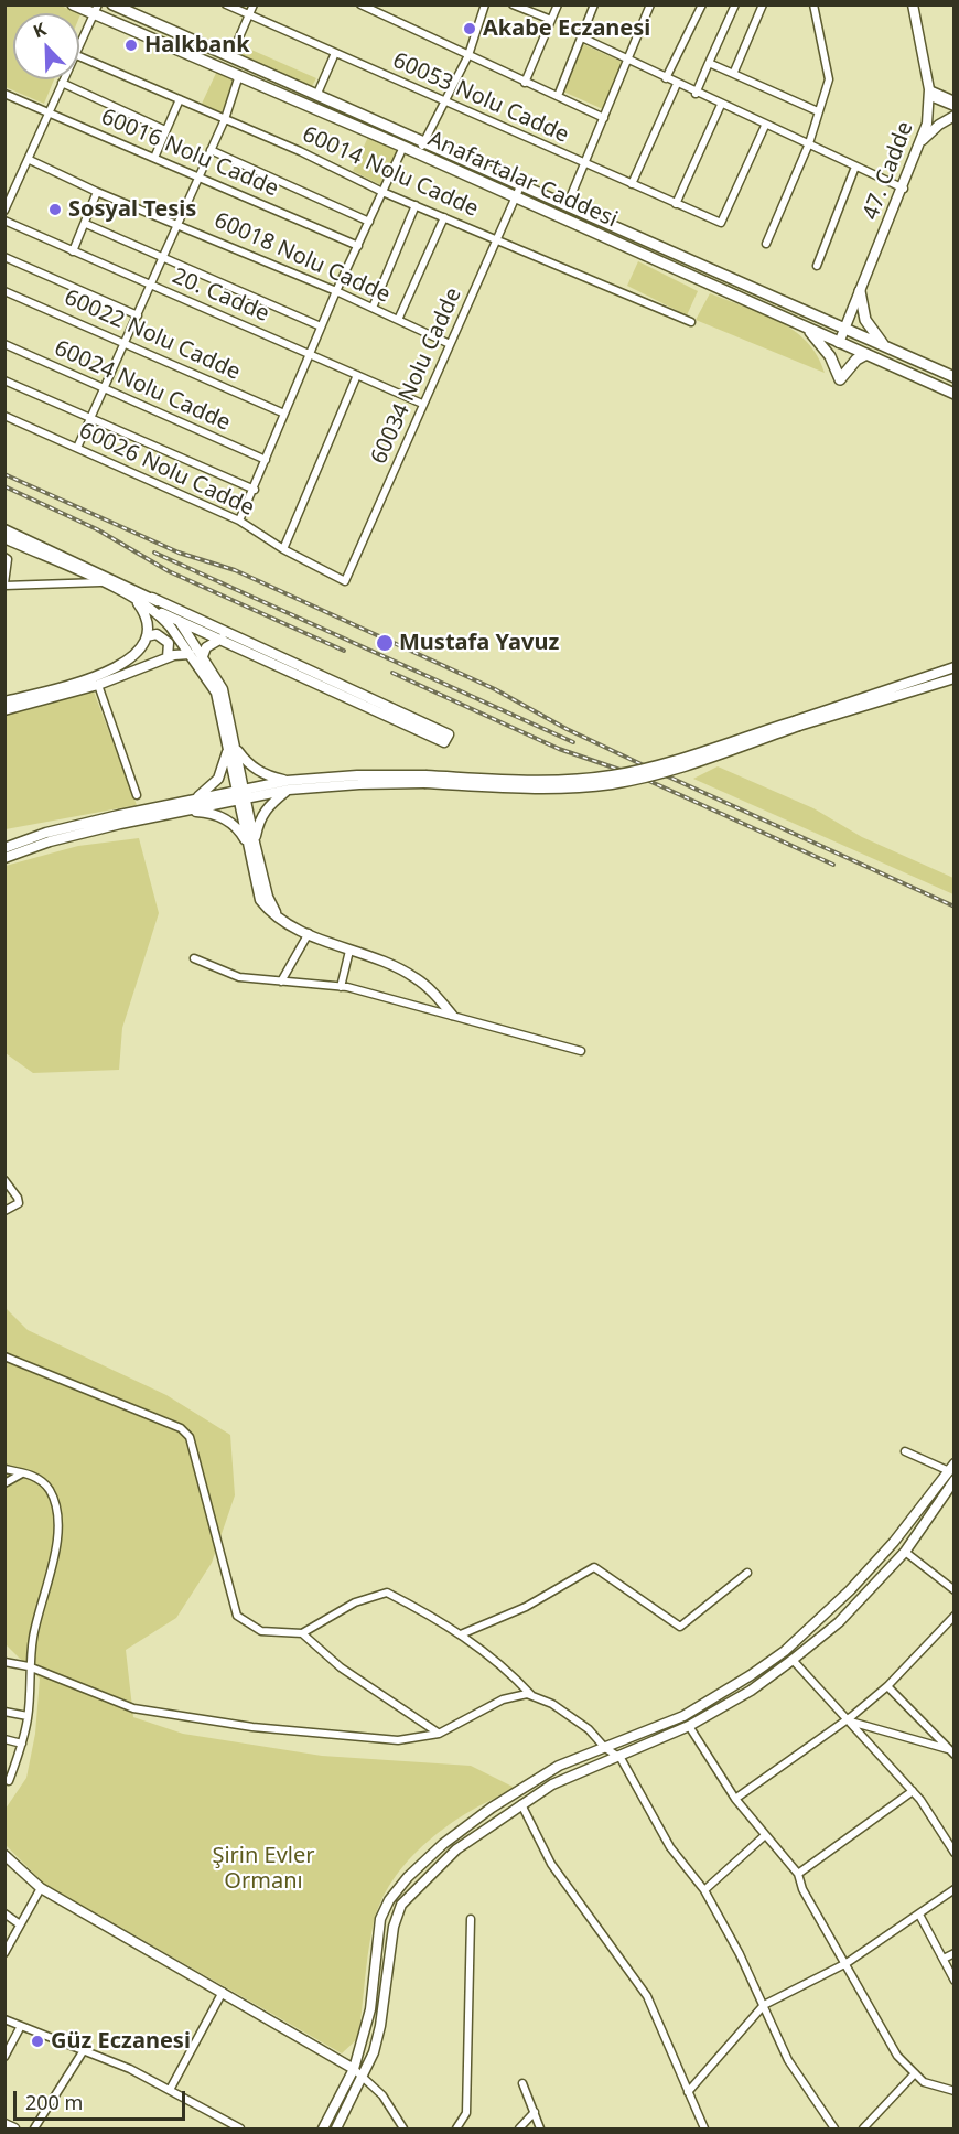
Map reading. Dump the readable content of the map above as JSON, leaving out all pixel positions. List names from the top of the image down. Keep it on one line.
{"streets":{"main road":["Anafartalar Caddesi"],"street":["60053 Nolu Cadde","60016 Nolu Cadde","47. Cadde","60014 Nolu Cadde","60018 Nolu Cadde","20. Cadde","60022 Nolu Cadde","60034 Nolu Cadde","60024 Nolu Cadde","60026 Nolu Cadde"]},"crossings":[["47. Cadde","Anafartalar Caddesi"],["60014 Nolu Cadde","60034 Nolu Cadde"],["Anafartalar Caddesi","60034 Nolu Cadde"],["60018 Nolu Cadde","60034 Nolu Cadde"],["20. Cadde","60034 Nolu Cadde"],["60034 Nolu Cadde","60026 Nolu Cadde"]],"parks":["Şirin Evler Ormanı"],"places":["Akabe Eczanesi","Halkbank","Sosyal Tesis","Mustafa Yavuz","Güz Eczanesi"],"scale_bar":"200 m","north":"top left"}
